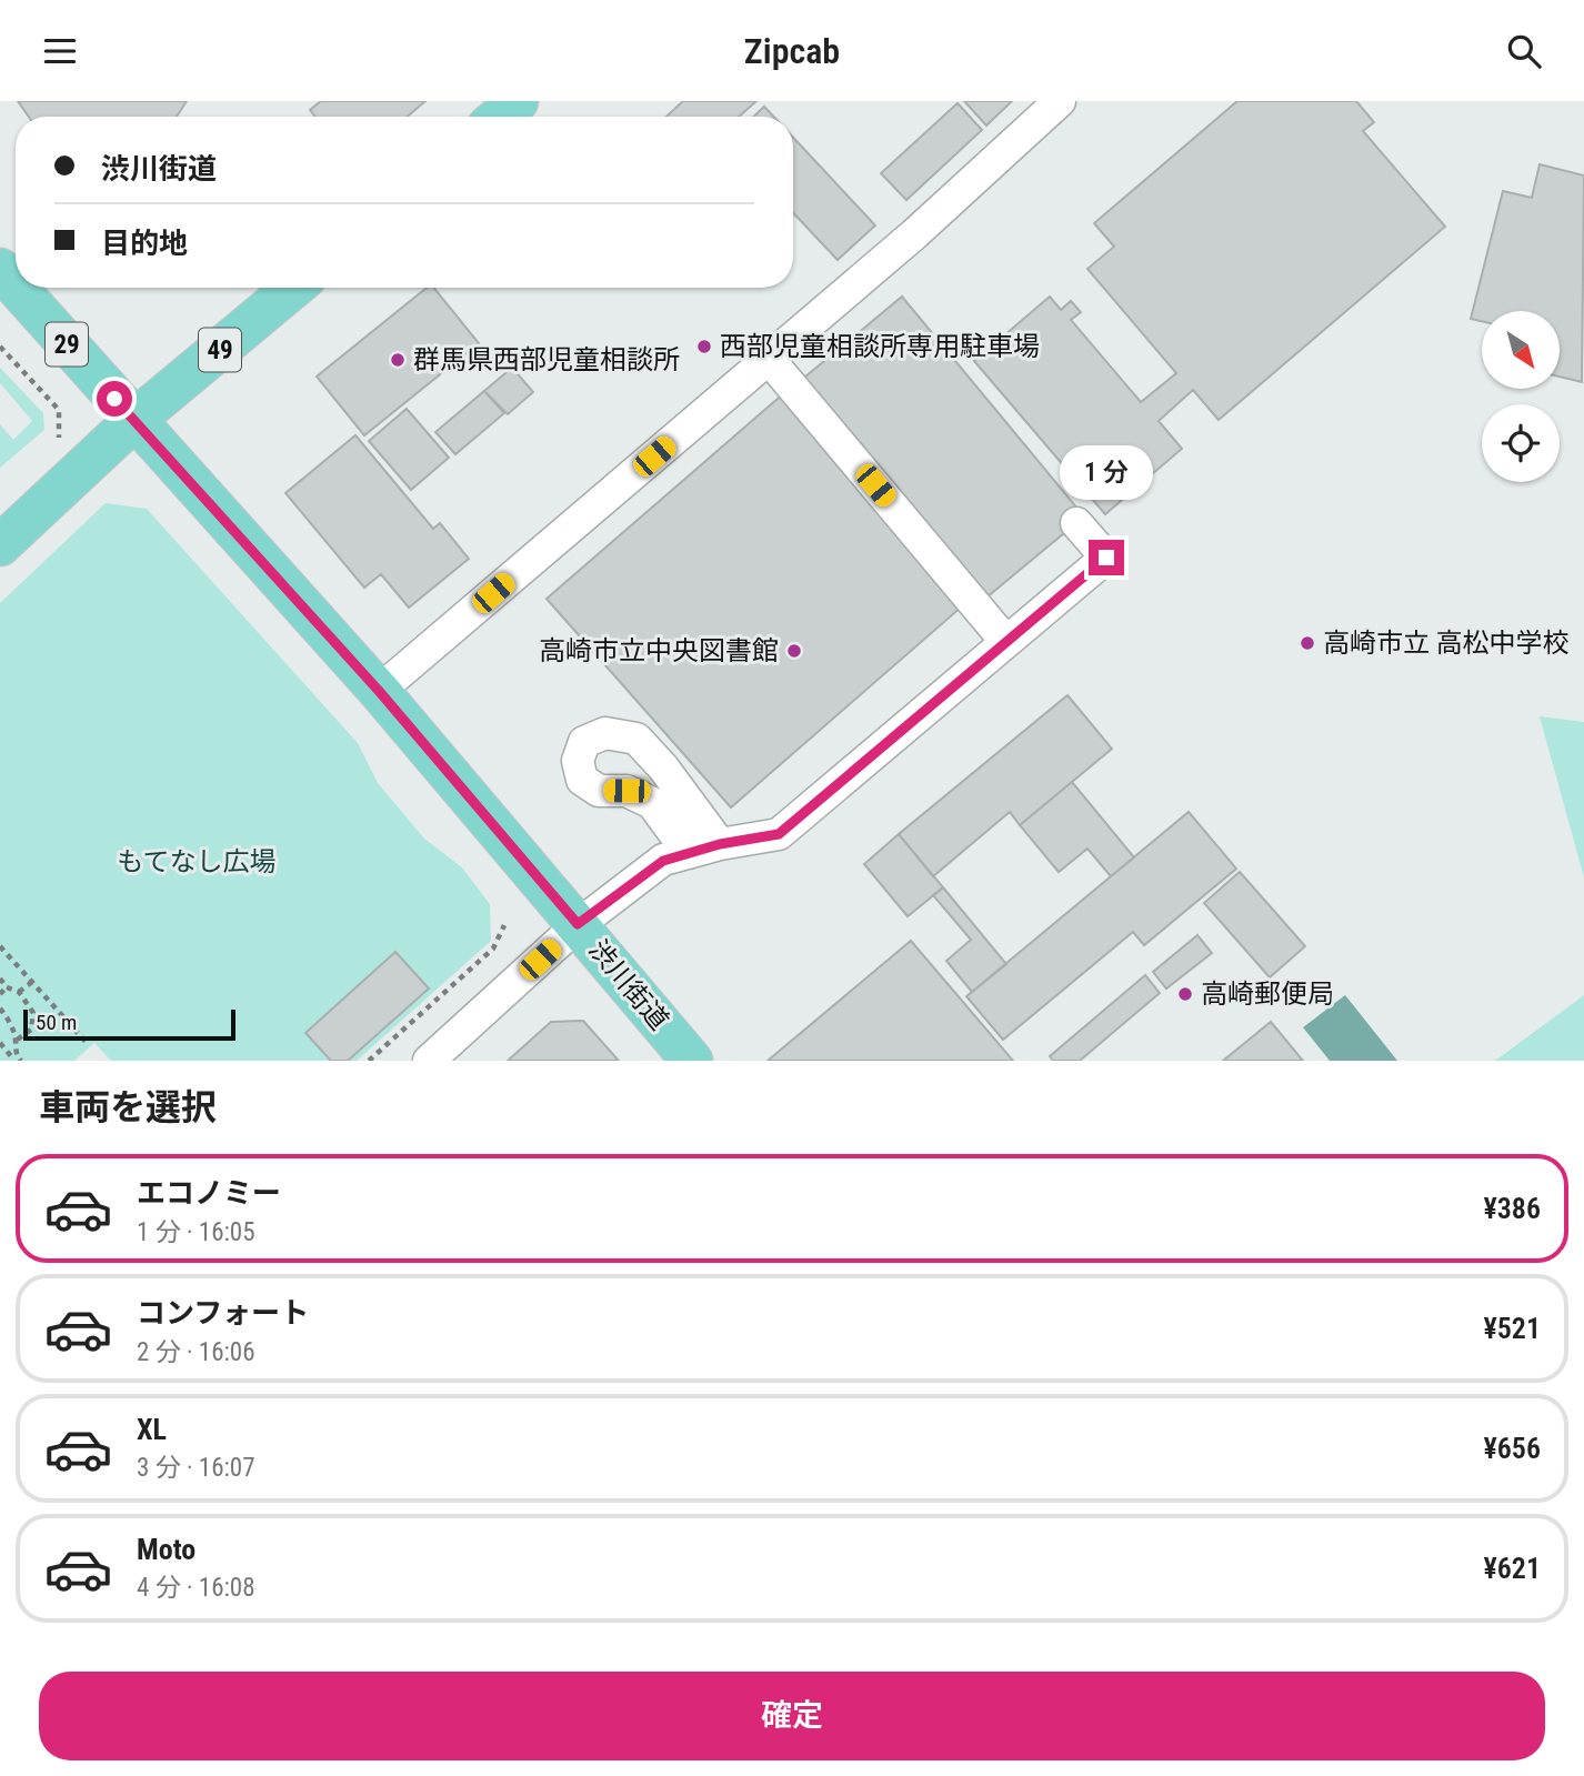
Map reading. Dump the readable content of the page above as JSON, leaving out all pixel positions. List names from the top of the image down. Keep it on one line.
{"streets":{"main road":["29","49","渋川街道"]},"crossings":[["29","49"],["29","渋川街道"],["49","渋川街道"]],"parks":["もてなし広場"],"places":["西部児童相談所専用駐車場","群馬県西部児童相談所","高崎市立 高松中学校","高崎市立中央図書館","高崎郵便局"],"scale_bar":"50 m","north":"bottom right","page":{"header":"Zipcab","banner":["渋川街道","目的地"],"bubble":"1 分","scale":"50 m","heading":"車両を選択","list":[{"name":"エコノミー","note":"1 分 · 16:05","value":"¥386"},{"name":"コンフォート","note":"2 分 · 16:06","value":"¥521"},{"name":"XL","note":"3 分 · 16:07","value":"¥656"},{"name":"Moto","note":"4 分 · 16:08","value":"¥621"}],"buttons":"確定"}}
